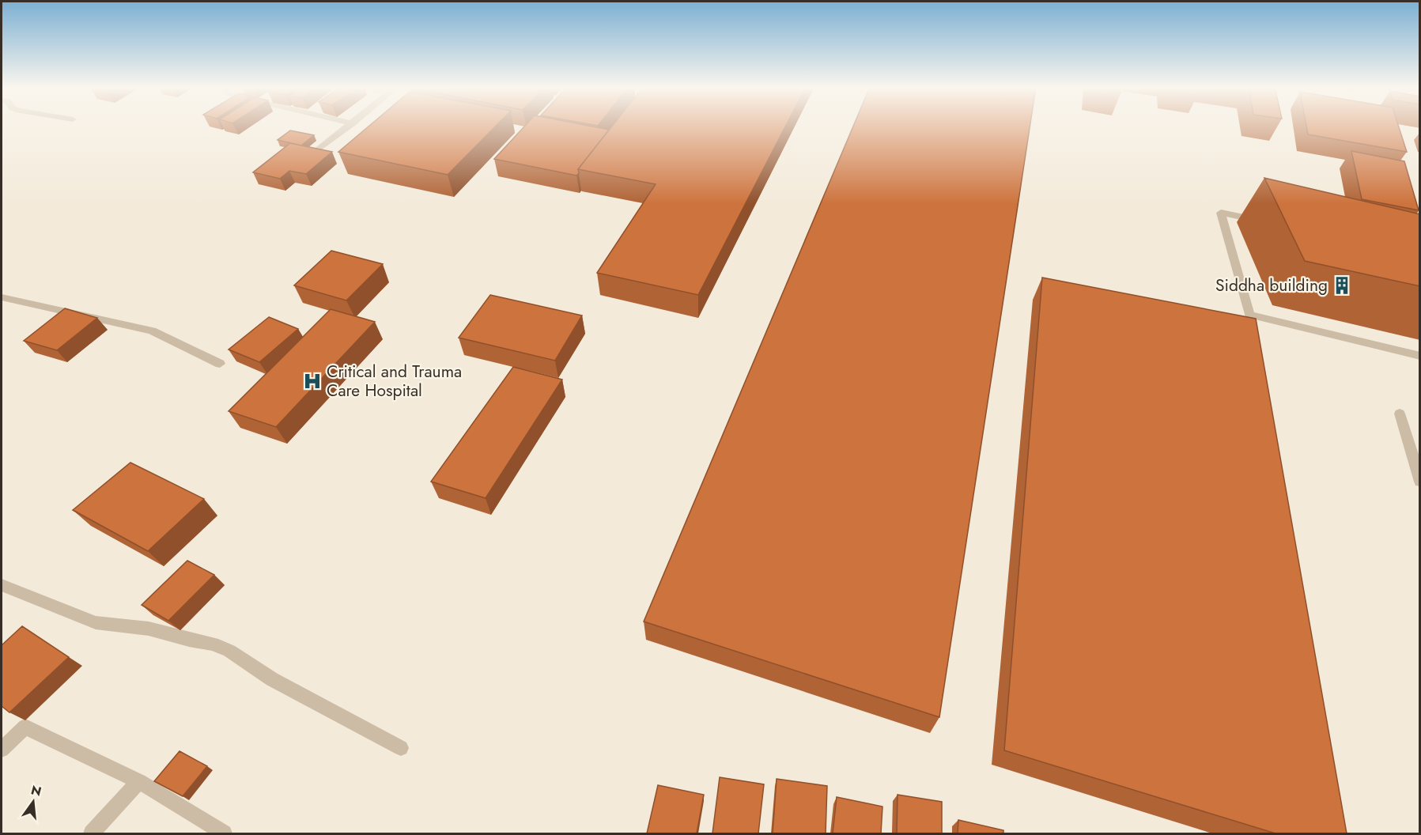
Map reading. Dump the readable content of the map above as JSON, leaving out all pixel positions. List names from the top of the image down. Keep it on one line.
{"places":{"building":["Siddha building"],"hospital":["Critical and Trauma Care Hospital"]},"north":"top"}
